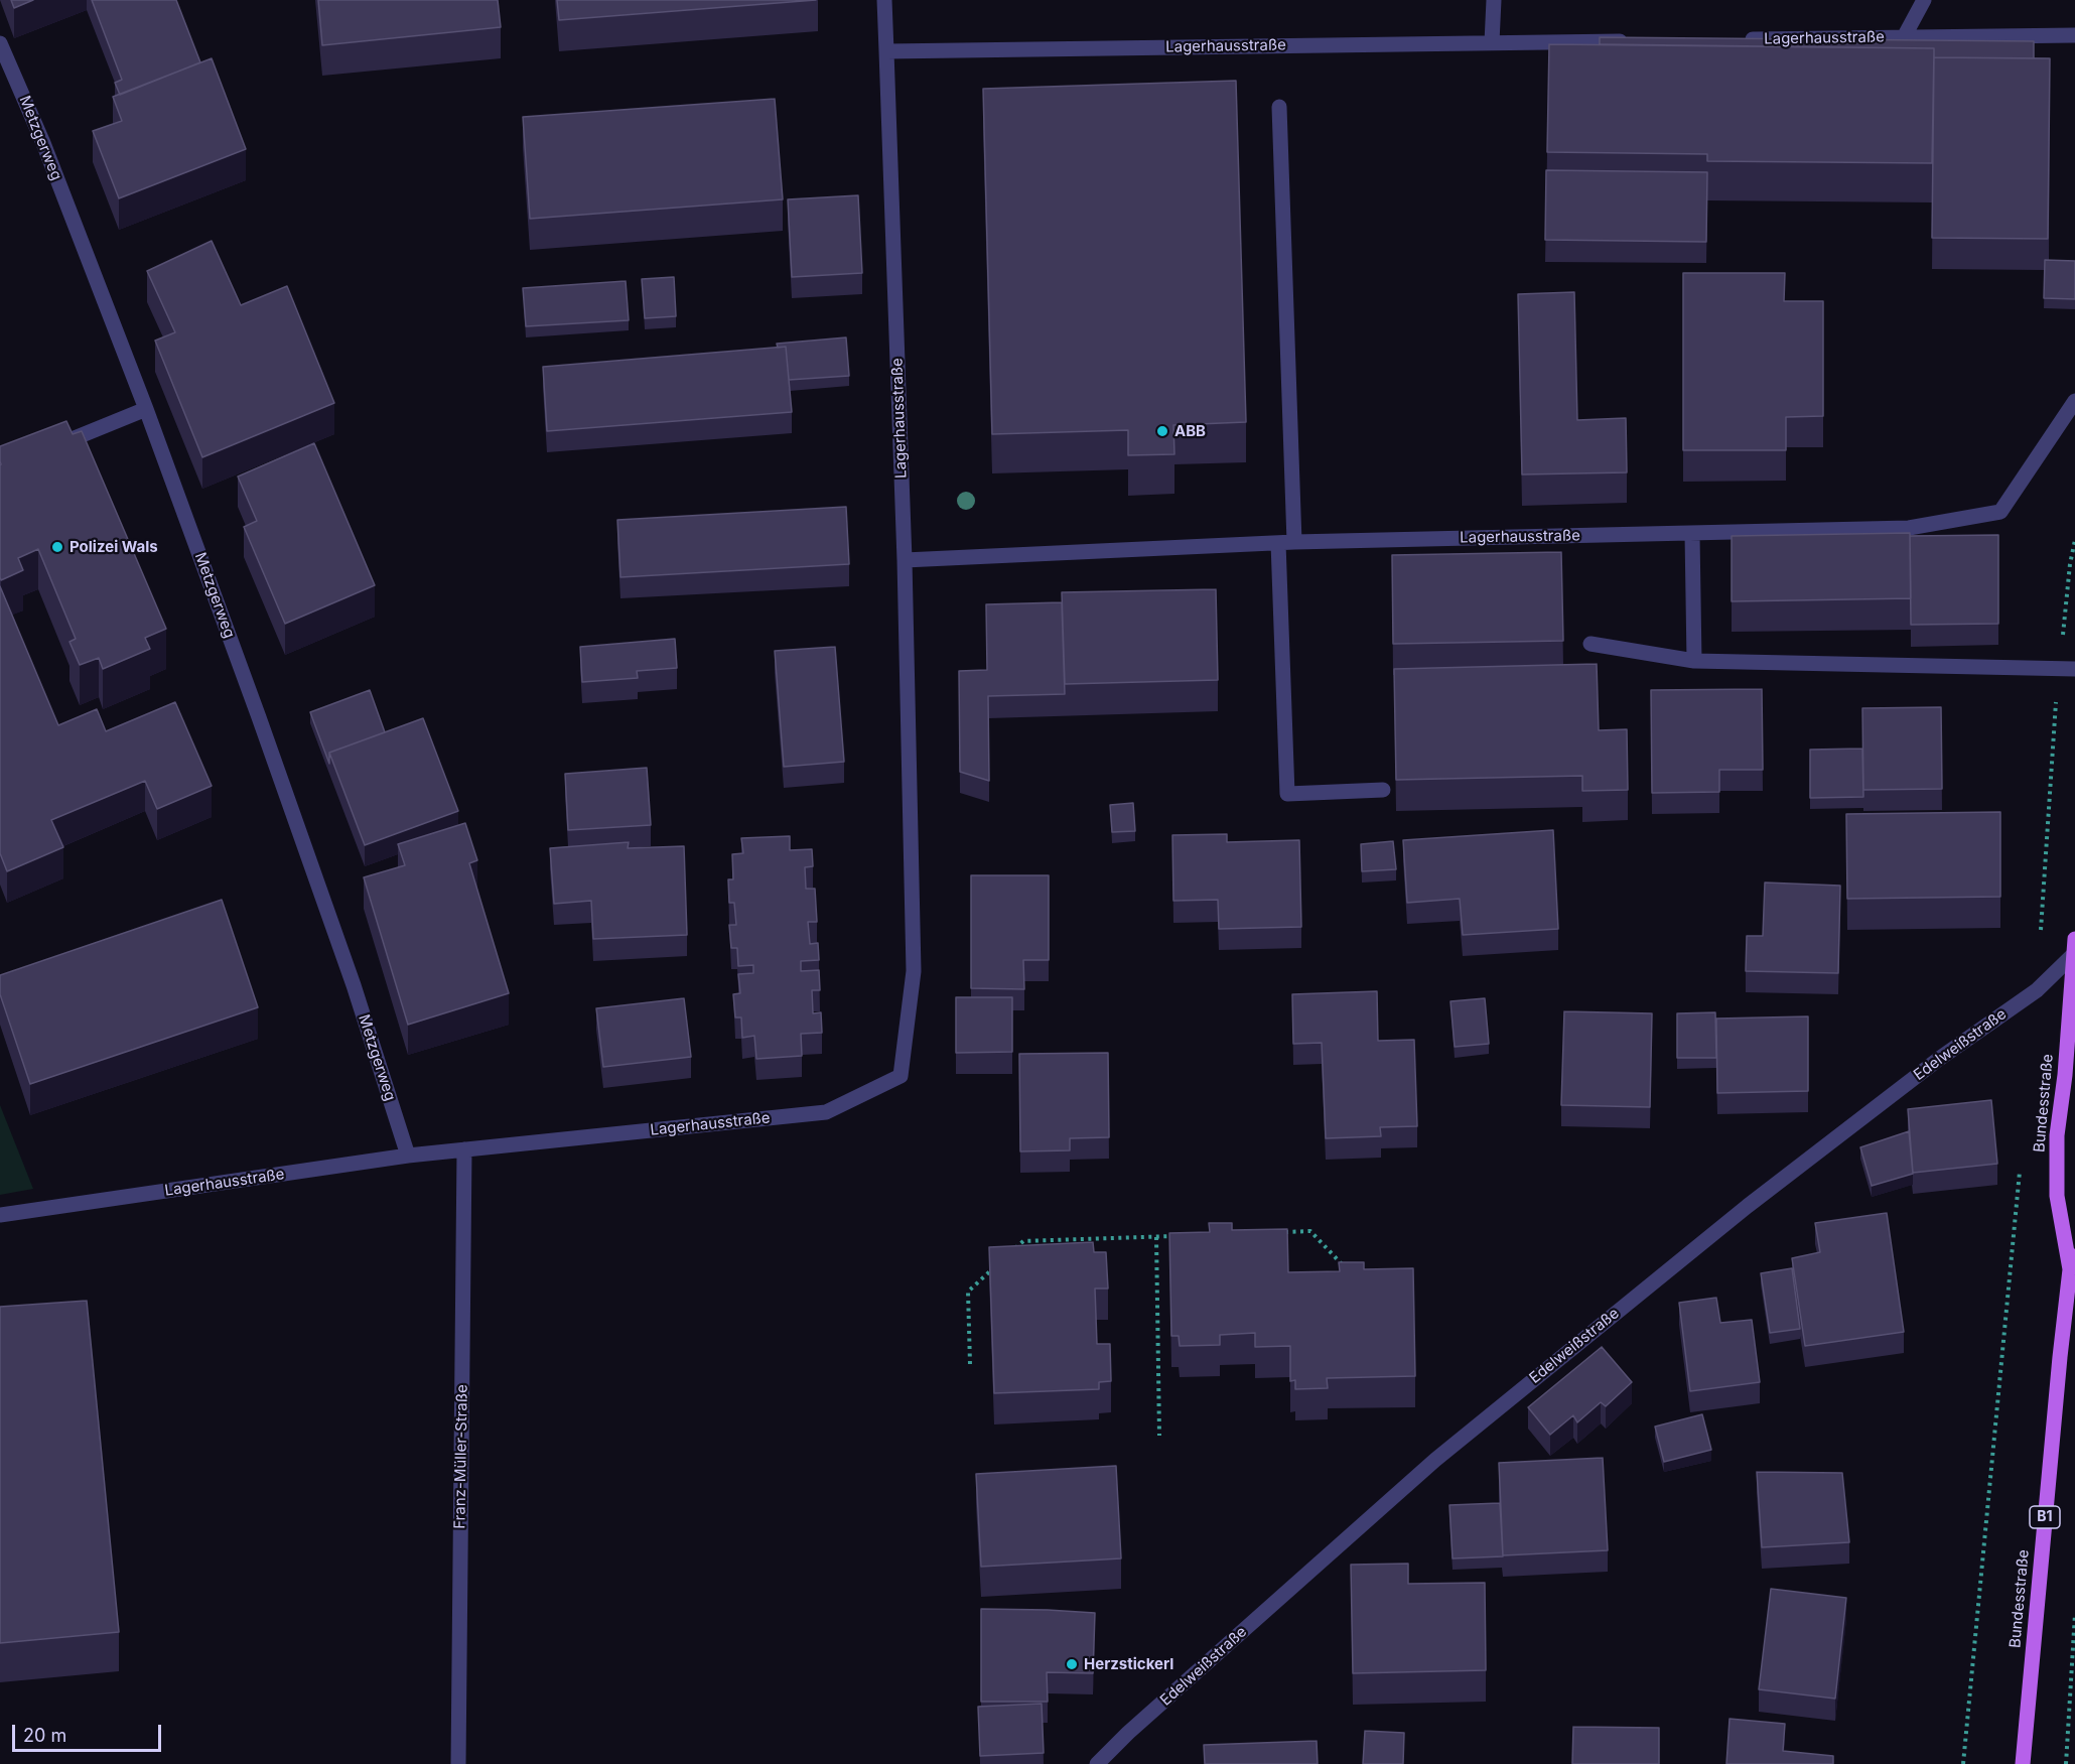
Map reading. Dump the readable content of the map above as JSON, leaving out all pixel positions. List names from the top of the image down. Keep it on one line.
{"streets":{"main road":["Bundesstraße","B1"],"street":["Lagerhausstraße","Metzgerweg","Edelweißstraße","Franz-Müller-Straße"]},"crossings":[["Lagerhausstraße","Metzgerweg"],["Lagerhausstraße","Franz-Müller-Straße"],["Edelweißstraße","Bundesstraße"]],"places":["ABB","Polizei Wals","Herzstickerl"],"scale_bar":"20 m"}
